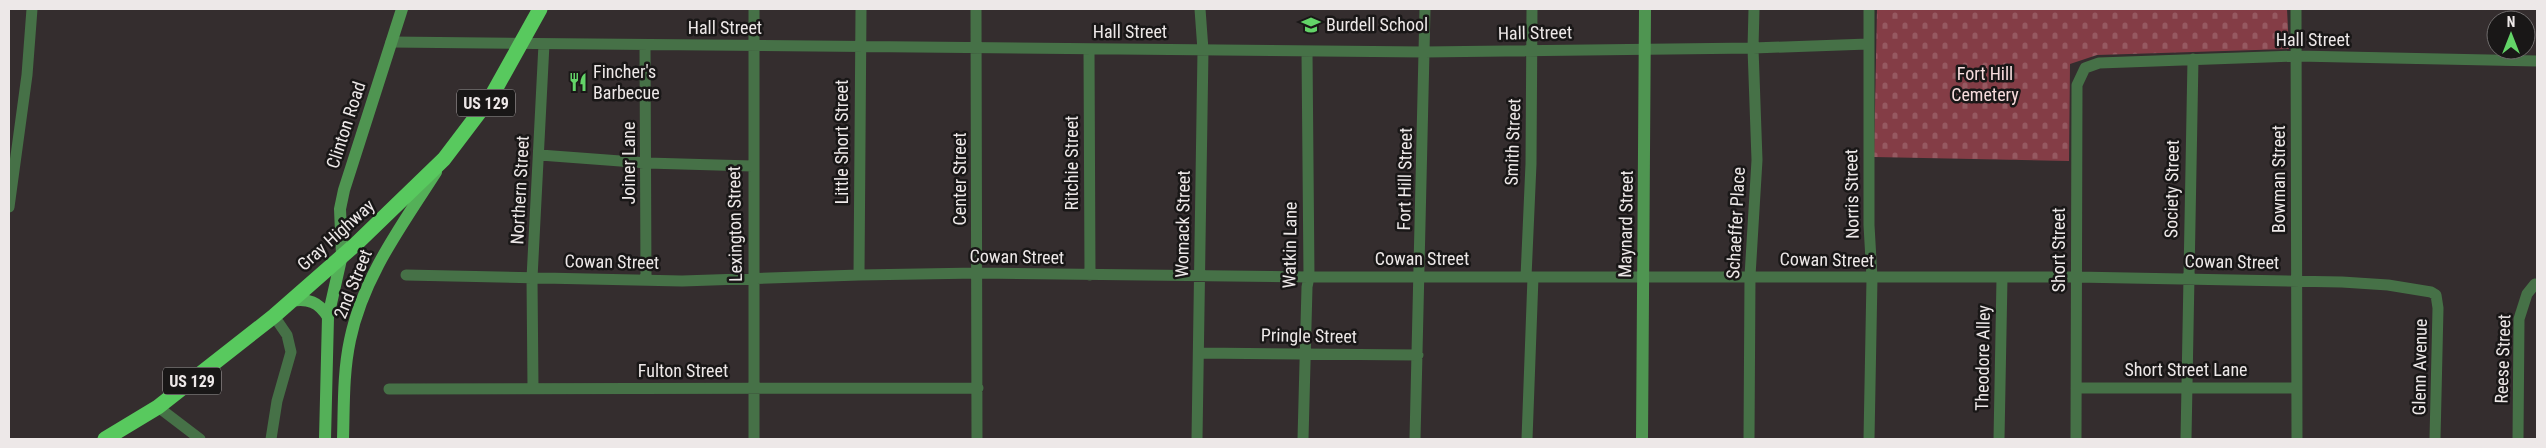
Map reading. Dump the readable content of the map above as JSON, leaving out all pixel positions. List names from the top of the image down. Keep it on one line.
{"streets":{"highway":["US 129","Gray Highway"],"main road":["2nd Street"],"street":["Hall Street","Clinton Road","Little Short Street","Smith Street","Joiner Lane","Ritchie Street","Center Street","Fort Hill Street","Bowman Street","Society Street","Northern Street","Norris Street","Schaeffer Place","Lexington Street","Womack Street","Maynard Street","Watkin Lane","Short Street","Cowan Street","Pringle Street","Theodore Alley","Reese Street","Glenn Avenue","Short Street Lane","Fulton Street"]},"crossings":[["Hall Street","Clinton Road"],["Hall Street","Little Short Street"],["Hall Street","Smith Street"],["Hall Street","Joiner Lane"],["Hall Street","Ritchie Street"],["Hall Street","Center Street"],["Hall Street","Fort Hill Street"],["Hall Street","Bowman Street"],["Hall Street","Society Street"],["Hall Street","Northern Street"],["Hall Street","Norris Street"],["Hall Street","Schaeffer Place"],["Hall Street","Lexington Street"],["Hall Street","Womack Street"],["Hall Street","Maynard Street"],["Hall Street","Gray Highway"],["Hall Street","Watkin Lane"],["Hall Street","Short Street"],["Clinton Road","Gray Highway"],["Clinton Road","2nd Street"],["Little Short Street","Cowan Street"],["Smith Street","Cowan Street"],["Joiner Lane","Cowan Street"],["Ritchie Street","Cowan Street"],["Center Street","Cowan Street"],["Center Street","Fulton Street"],["Fort Hill Street","Cowan Street"],["Fort Hill Street","Pringle Street"],["Bowman Street","Cowan Street"],["Bowman Street","Short Street Lane"],["Society Street","Cowan Street"],["Society Street","Short Street Lane"],["Northern Street","Cowan Street"],["Northern Street","Fulton Street"],["Norris Street","Cowan Street"],["Schaeffer Place","Cowan Street"],["Lexington Street","Cowan Street"],["Lexington Street","Fulton Street"],["Womack Street","Cowan Street"],["Womack Street","Pringle Street"],["Maynard Street","Cowan Street"],["Gray Highway","2nd Street"],["Watkin Lane","Cowan Street"],["Watkin Lane","Pringle Street"],["Short Street","Cowan Street"],["Short Street","Short Street Lane"],["Cowan Street","Theodore Alley"],["Cowan Street","Glenn Avenue"]],"parks":["Fort Hill Cemetery"],"places":{"school or university":["Burdell School"],"restaurant":["Fincher's Barbecue"]},"north":"top"}
